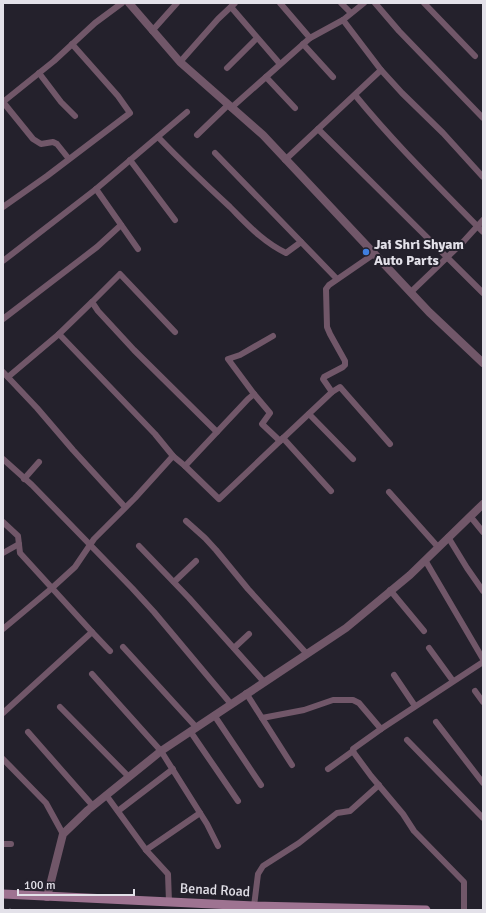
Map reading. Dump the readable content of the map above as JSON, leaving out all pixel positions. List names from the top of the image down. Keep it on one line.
{"streets":{"main road":["Benad Road"]},"places":["Jai Shri Shyam Auto Parts"],"scale_bar":"100 m"}
